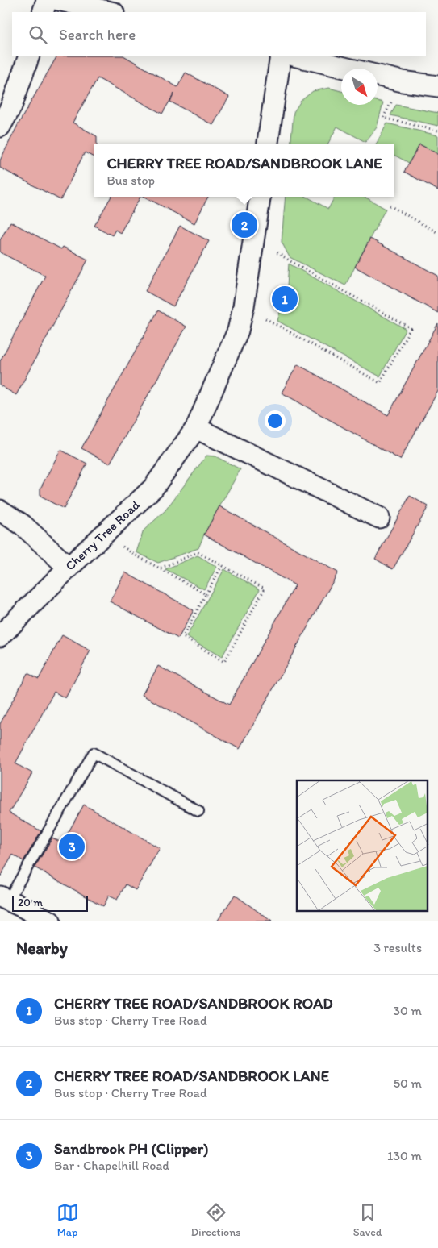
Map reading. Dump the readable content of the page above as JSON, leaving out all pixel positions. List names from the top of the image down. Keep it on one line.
{"streets":{"street":["Cherry Tree Road"]},"scale_bar":"20 m","north":"bottom right","page":{"search":"Search here","popup":["CHERRY TREE ROAD/SANDBROOK LANE","Bus stop"],"pins":["2","1","3"],"scale":"20 m","heading":["Nearby","3 results"],"list":[{"mark":"1","name":"CHERRY TREE ROAD/SANDBROOK ROAD","note":"Bus stop · Cherry Tree Road","value":"30 m"},{"mark":"2","name":"CHERRY TREE ROAD/SANDBROOK LANE","note":"Bus stop · Cherry Tree Road","value":"50 m"},{"mark":"3","name":"Sandbrook PH (Clipper)","note":"Bar · Chapelhill Road","value":"130 m"}],"nav":["Map","Directions","Saved"]}}
